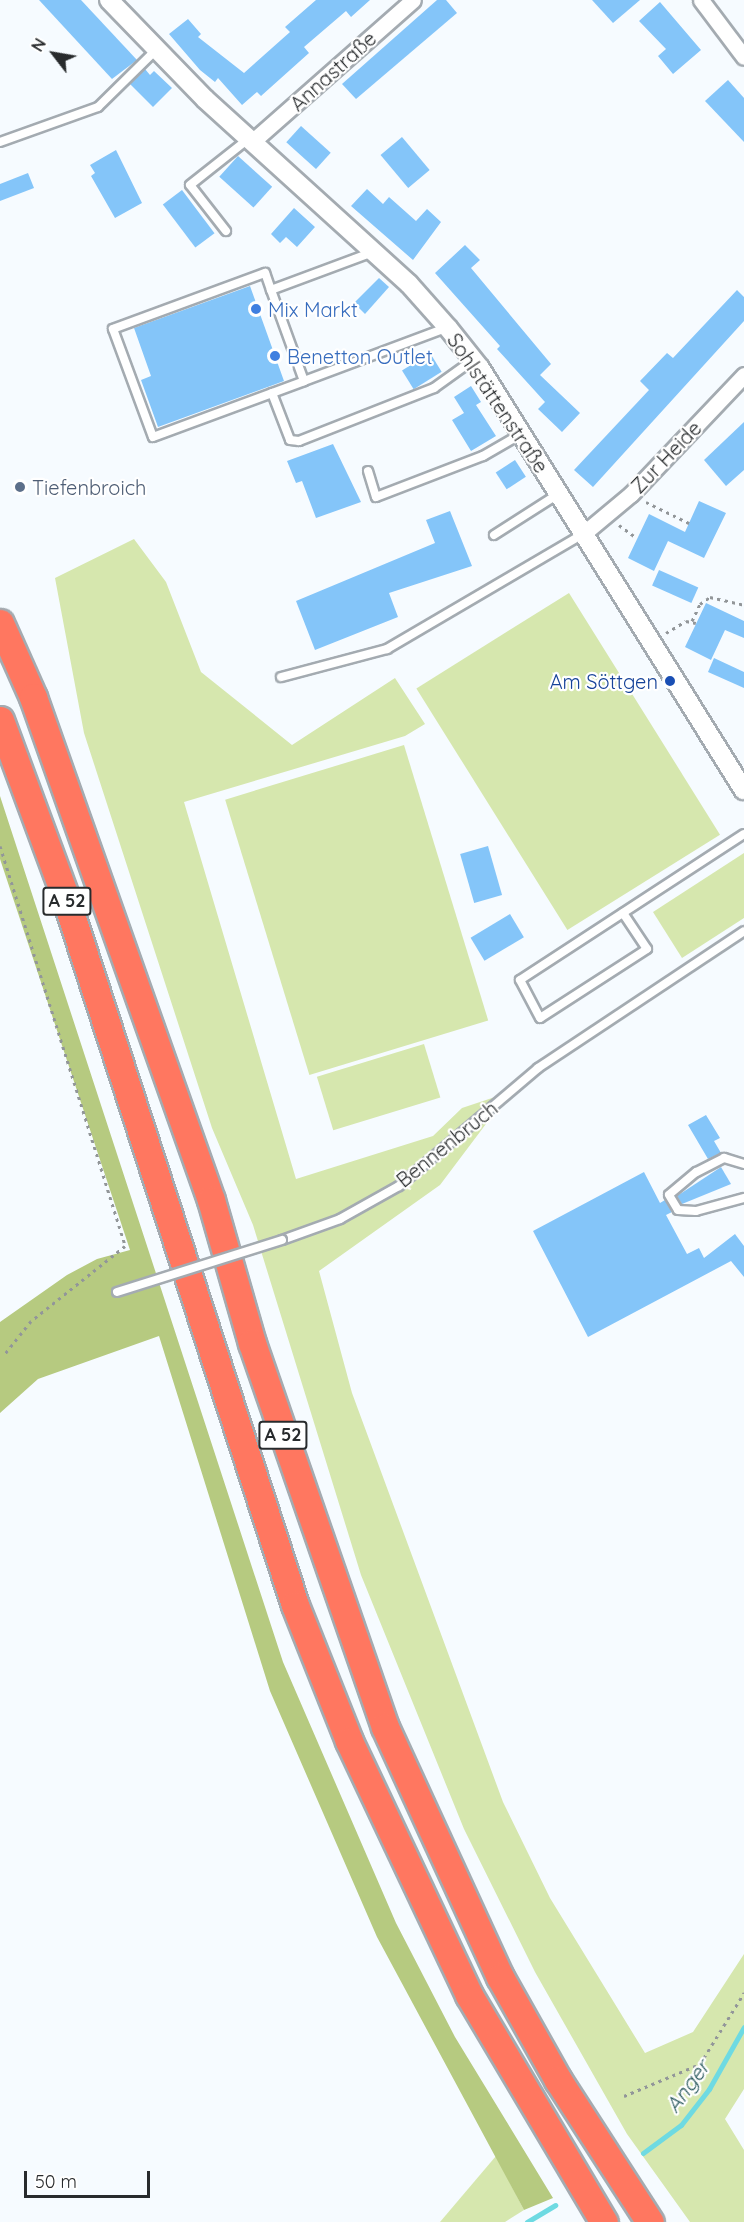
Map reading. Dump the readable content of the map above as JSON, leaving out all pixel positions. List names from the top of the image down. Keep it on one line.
{"streets":{"highway":["A 52"],"street":["Annastraße","Sohlstättenstraße","Zur Heide"],"lane":["Bennenbruch"]},"crossings":[["Annastraße","Sohlstättenstraße"],["Sohlstättenstraße","Zur Heide"]],"water":["Anger"],"places":["Mix Markt","Benetton Outlet","Tiefenbroich","Am Söttgen"],"scale_bar":"50 m","north":"top left"}
